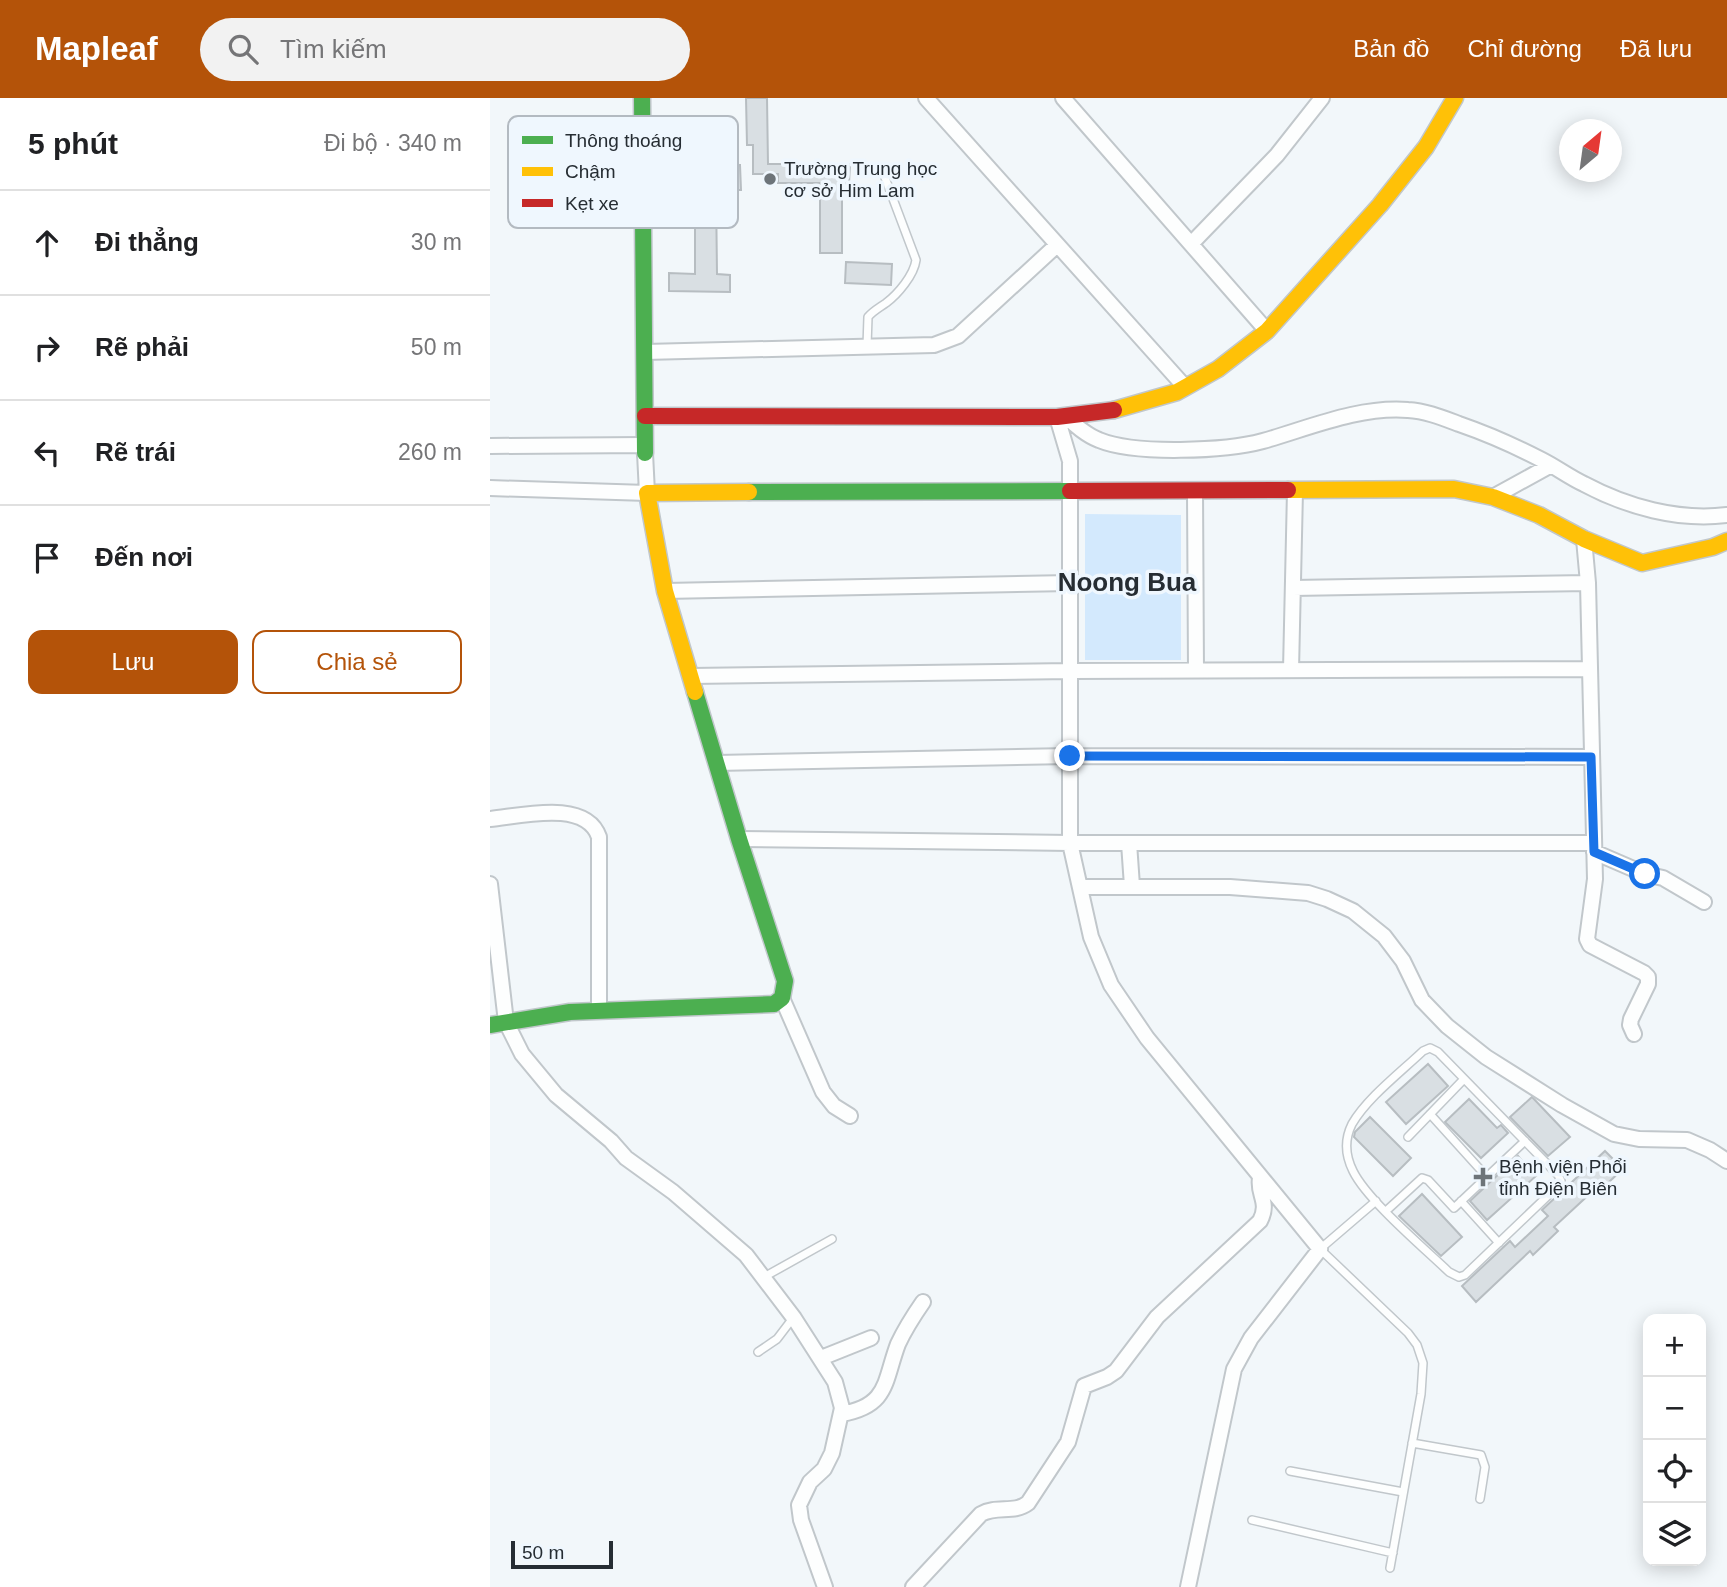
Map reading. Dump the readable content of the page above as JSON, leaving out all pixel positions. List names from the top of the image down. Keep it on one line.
{"districts":["Noong Bua"],"places":{"other":["Trường Trung học cơ sở Him Lam"],"health":["Bệnh viện Phổi tỉnh Điện Biên"]},"legend":["Thông thoáng","Chậm","Kẹt xe"],"scale_bar":"50 m","north":"top right","page":{"header":"Mapleaf","search":"Tìm kiếm","nav":["Bản đồ","Chỉ đường","Đã lưu"],"heading":["5 phút","Đi bộ · 340 m"],"list":[["Đi thẳng","30 m"],["Rẽ phải","50 m"],["Rẽ trái","260 m"],"Đến nơi"],"buttons":["Lưu","Chia sẻ"],"map_buttons":["+","−"],"scale":"50 m"}}
